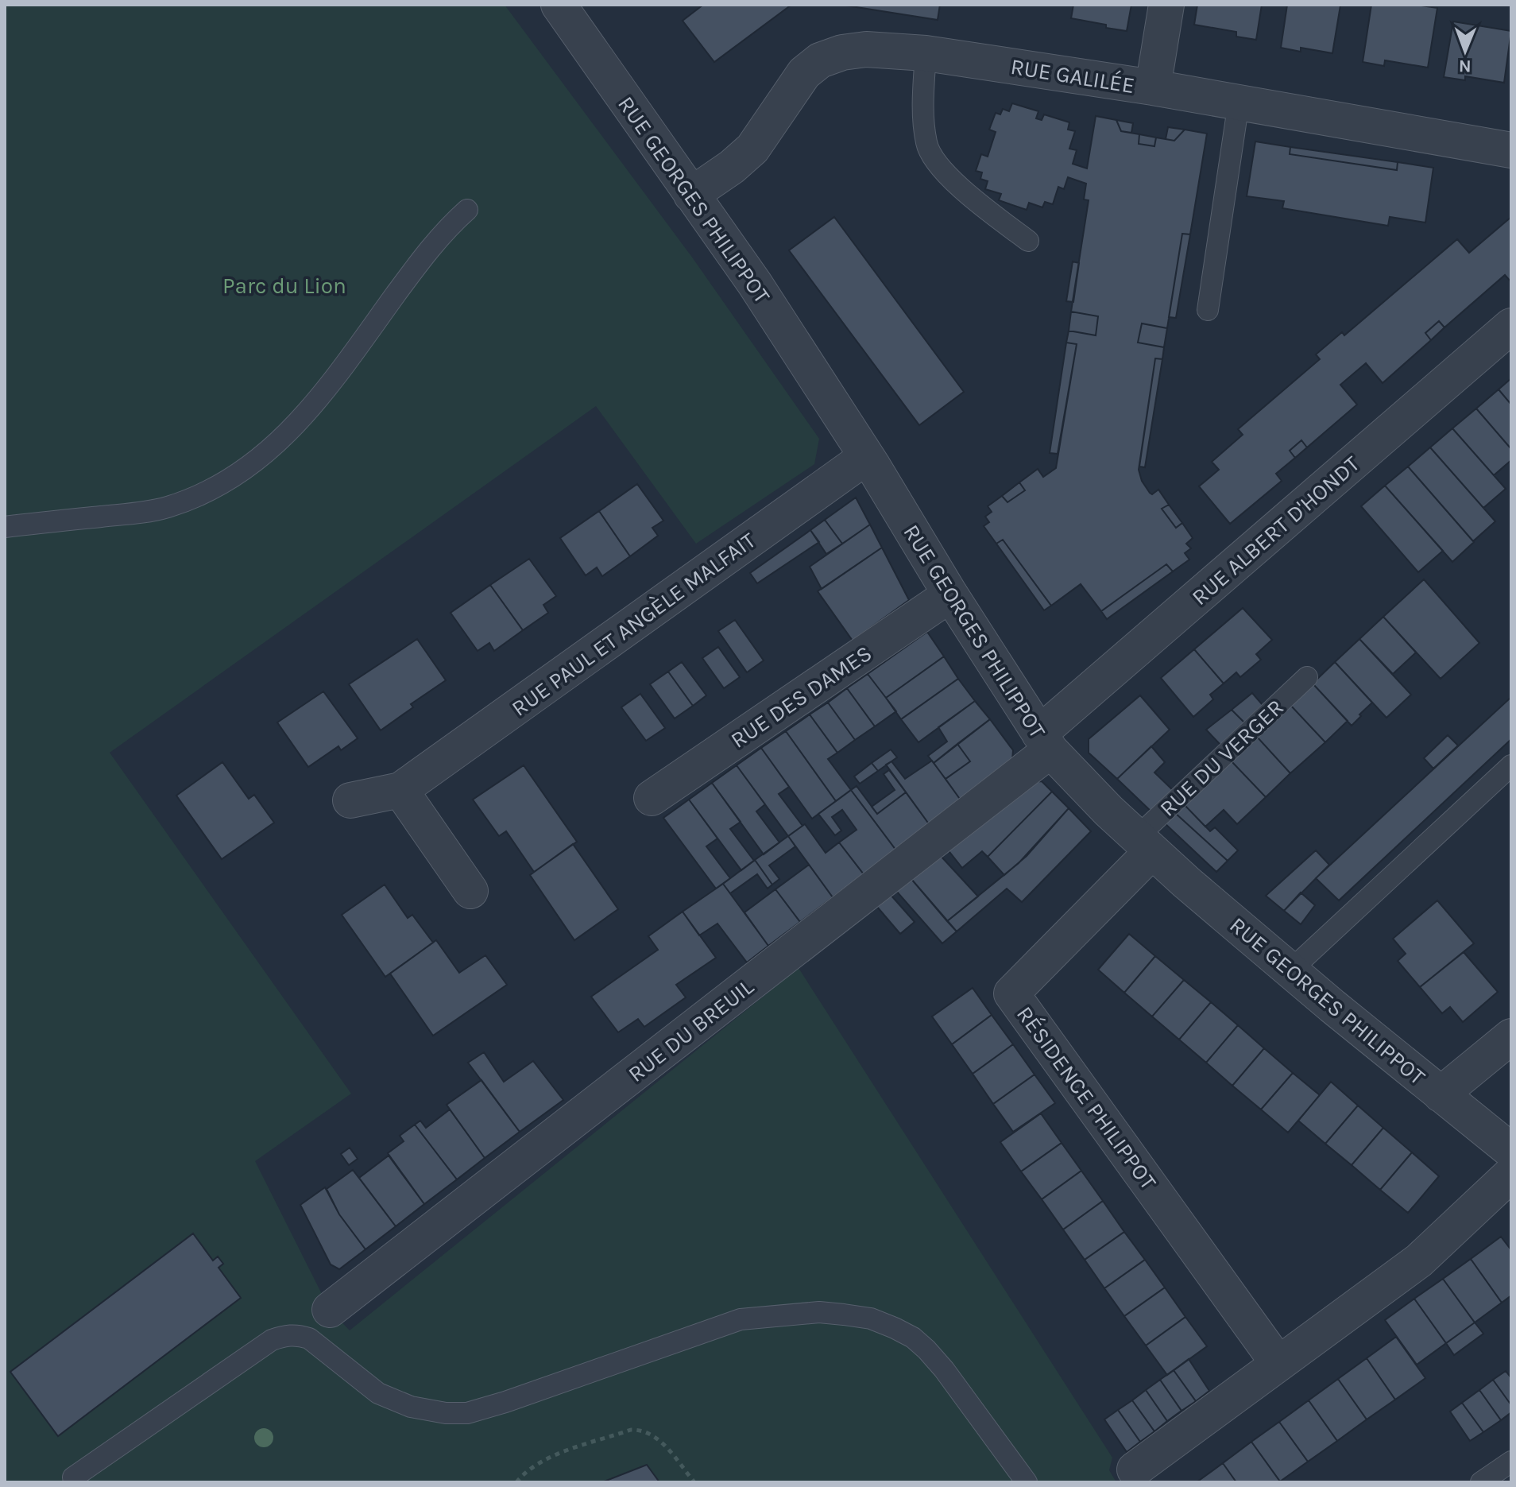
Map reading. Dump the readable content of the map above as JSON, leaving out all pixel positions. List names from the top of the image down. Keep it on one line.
{"streets":{"street":["RUE GALILÉE","RUE GEORGES PHILIPPOT","RUE ALBERT D'HONDT","RUE PAUL ET ANGÈLE MALFAIT","RUE DES DAMES","RUE DU BREUIL","RÉSIDENCE PHILIPPOT"],"lane":["RUE DU VERGER"]},"crossings":[["RUE GALILÉE","RUE GEORGES PHILIPPOT"],["RUE GEORGES PHILIPPOT","RUE ALBERT D'HONDT"],["RUE GEORGES PHILIPPOT","RUE PAUL ET ANGÈLE MALFAIT"],["RUE GEORGES PHILIPPOT","RUE DES DAMES"],["RUE GEORGES PHILIPPOT","RUE DU VERGER"],["RUE GEORGES PHILIPPOT","RUE DU BREUIL"],["RUE GEORGES PHILIPPOT","RÉSIDENCE PHILIPPOT"],["RUE ALBERT D'HONDT","RUE DU BREUIL"],["RUE DU VERGER","RÉSIDENCE PHILIPPOT"]],"parks":["Parc du Lion"],"north":"bottom"}
